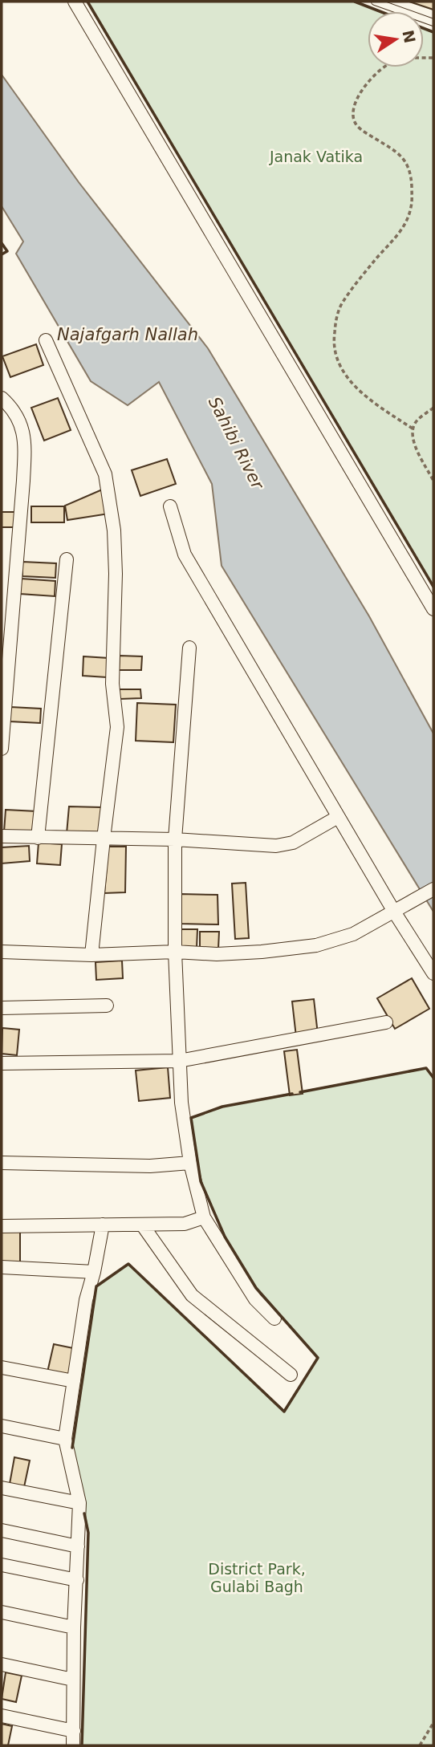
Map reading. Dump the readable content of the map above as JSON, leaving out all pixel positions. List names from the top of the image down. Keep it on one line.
{"water":["Najafgarh Nallah","Sahibi River"],"parks":["Janak Vatika","District Park, Gulabi Bagh"],"north":"right"}
